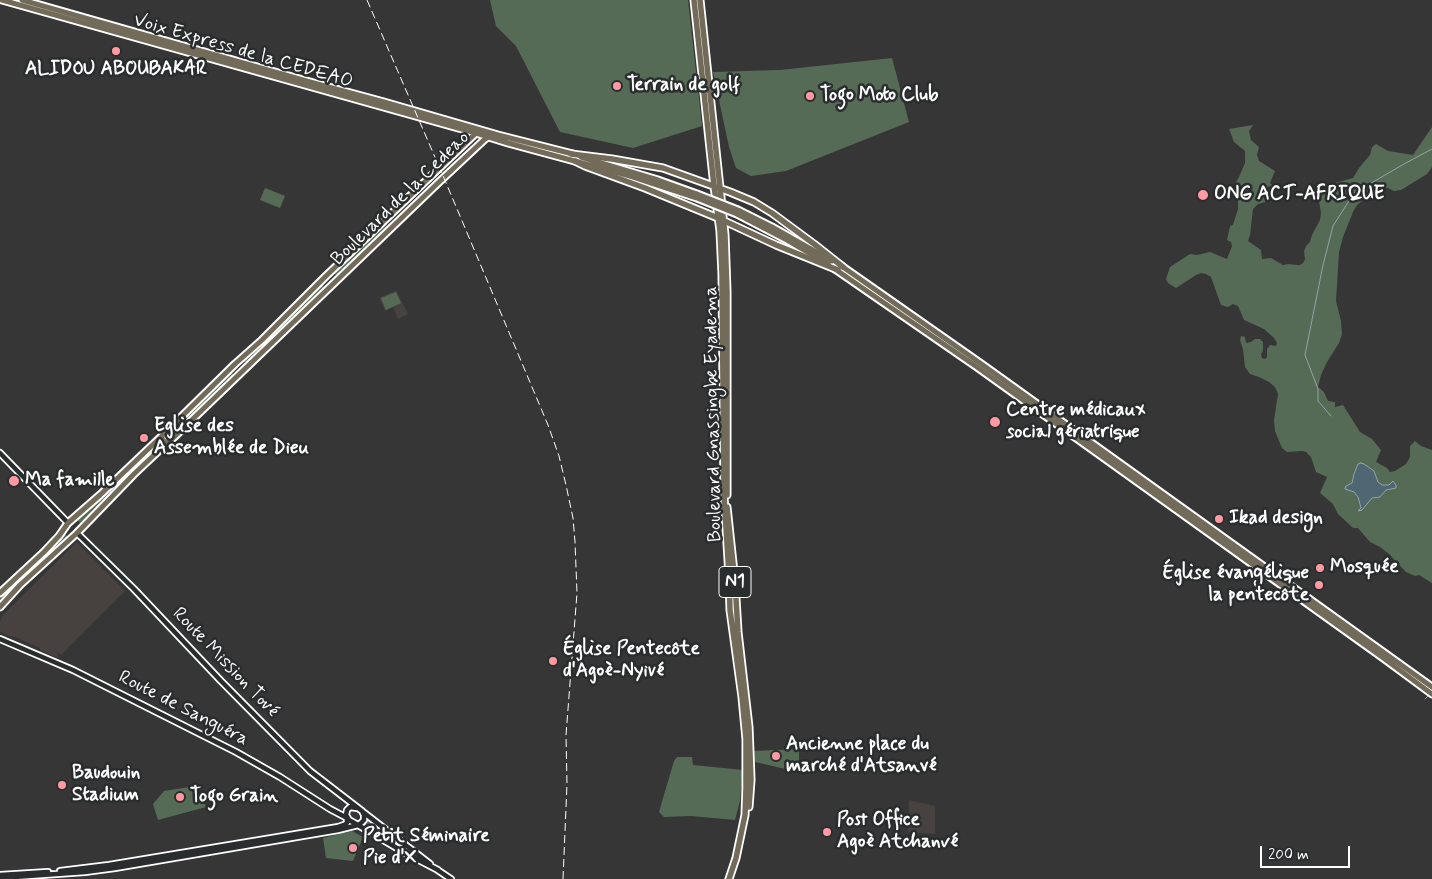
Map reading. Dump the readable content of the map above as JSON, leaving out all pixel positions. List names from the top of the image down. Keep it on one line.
{"streets":{"highway":["Boulevard Gnassingbe Eyadema","N1"],"main road":["Voix Express de la CEDEAO","Boulevard de la Cedeao"],"street":["Route Mission Tové","Route de Sanguéra"]},"crossings":[["Voix Express de la CEDEAO","Boulevard de la Cedeao"],["Boulevard de la Cedeao","Route Mission Tové"],["Boulevard Gnassingbe Eyadema","N1"],["Route Mission Tové","Route de Sanguéra"]],"places":["ALIDOU ABOUBAKAR","Terrain de golf","Togo Moto Club","ONG ACT-AFRIQUE","Centre médicaux social gériatrique","Eglise des Assemblée de Dieu","Ma famille","Ikad design","Mosquée","Église évangélique la pentecôte","Église Pentecôte d'Agoè-Nyivé","Ancienne place du marché d'Atsanvé","Baudouin Stadium","Togo Grain","Post Office Agoè Atchanvé","Petit Séminaire Pie d'X"],"scale_bar":"200 m"}
